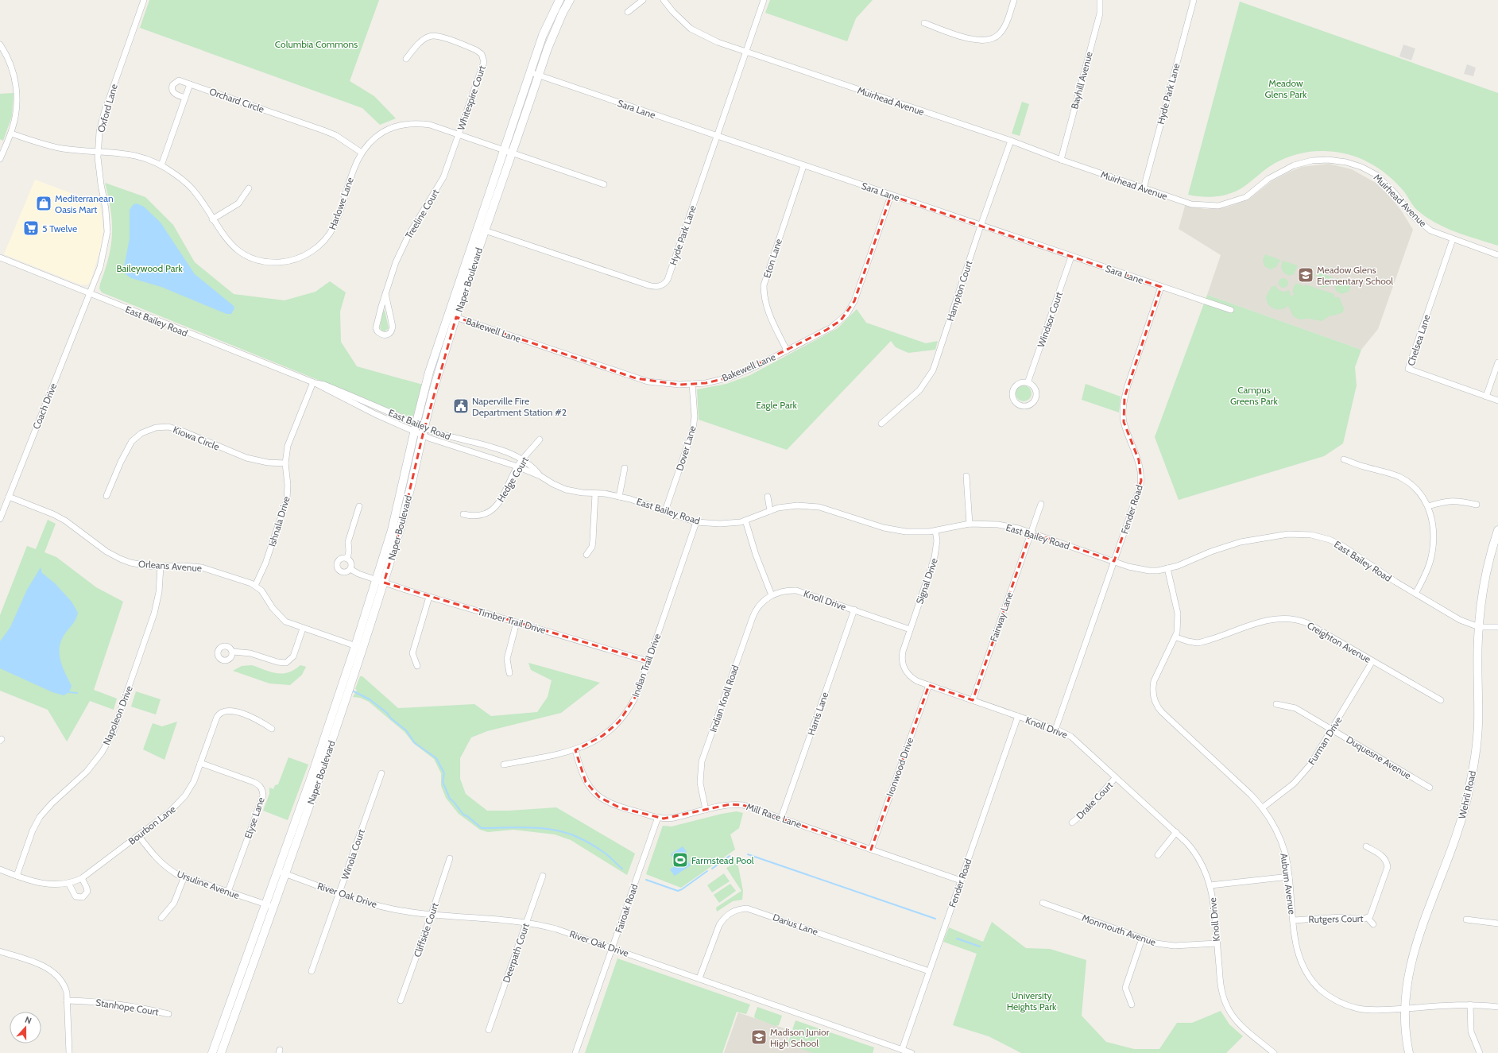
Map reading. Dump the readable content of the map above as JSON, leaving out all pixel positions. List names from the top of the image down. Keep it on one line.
{"streets":{"main road":["Naper Boulevard","Wehrli Road"],"street":["Bayhill Avenue","Hyde Park Lane","Whitespire Court","Orchard Circle","Muirhead Avenue","Oxford Lane","Sara Lane","Harlowe Lane","Treeline Court","Eton Lane","Hampton Court","Windsor Court","East Bailey Road","Bakewell Lane","Chelsea Lane","Coach Drive","Kiowa Circle","Dover Lane","Hedge Court","Fender Road","Ishnala Drive","Orleans Avenue","Signal Drive","Knoll Drive","Fairway Lane","Timber Trail Drive","Creighton Avenue","Indian Trail Drive","Indian Knoll Road","Harris Lane","Napoleon Drive","Furman Drive","Duquesne Avenue","Ironwood Drive","Drake Court","Mill Race Lane","Elyse Lane","Bourbon Lane","Winola Court","Auburn Avenue","Ursuline Avenue","River Oak Drive","Fairoak Road","Rutgers Court","Darius Lane","Cliffside Court","Monmouth Avenue","Deerpath Court","Stanhope Court"]},"crossings":[["Bayhill Avenue","Muirhead Avenue"],["Hyde Park Lane","Muirhead Avenue"],["Hyde Park Lane","Sara Lane"],["Hyde Park Lane","Naper Boulevard"],["Whitespire Court","Harlowe Lane"],["Whitespire Court","Treeline Court"],["Orchard Circle","Harlowe Lane"],["Muirhead Avenue","Hampton Court"],["Muirhead Avenue","Chelsea Lane"],["Oxford Lane","Harlowe Lane"],["Oxford Lane","East Bailey Road"],["Oxford Lane","Coach Drive"],["Sara Lane","Eton Lane"],["Sara Lane","Naper Boulevard"],["Sara Lane","Hampton Court"],["Sara Lane","Windsor Court"],["Sara Lane","Bakewell Lane"],["Sara Lane","Fender Road"],["Harlowe Lane","Treeline Court"],["Harlowe Lane","Naper Boulevard"],["Eton Lane","Bakewell Lane"],["Naper Boulevard","East Bailey Road"],["Naper Boulevard","Bakewell Lane"],["Naper Boulevard","Orleans Avenue"],["Naper Boulevard","Timber Trail Drive"],["Naper Boulevard","Ursuline Avenue"],["Naper Boulevard","River Oak Drive"],["East Bailey Road","Coach Drive"],["East Bailey Road","Dover Lane"],["East Bailey Road","Hedge Court"],["East Bailey Road","Fender Road"],["East Bailey Road","Ishnala Drive"],["East Bailey Road","Signal Drive"],["East Bailey Road","Fairway Lane"],["East Bailey Road","Indian Trail Drive"],["East Bailey Road","Wehrli Road"],["East Bailey Road","Auburn Avenue"],["Bakewell Lane","Dover Lane"],["Coach Drive","Orleans Avenue"],["Kiowa Circle","Ishnala Drive"],["Fender Road","Knoll Drive"],["Fender Road","Mill Race Lane"],["Fender Road","River Oak Drive"],["Fender Road","Darius Lane"],["Ishnala Drive","Orleans Avenue"],["Orleans Avenue","Napoleon Drive"],["Signal Drive","Knoll Drive"],["Knoll Drive","Fairway Lane"],["Knoll Drive","Indian Knoll Road"],["Knoll Drive","Harris Lane"],["Knoll Drive","Ironwood Drive"],["Knoll Drive","Drake Court"],["Knoll Drive","Monmouth Avenue"],["Timber Trail Drive","Indian Trail Drive"],["Creighton Avenue","Furman Drive"],["Creighton Avenue","Auburn Avenue"],["Indian Trail Drive","Mill Race Lane"],["Indian Knoll Road","Mill Race Lane"],["Harris Lane","Mill Race Lane"],["Napoleon Drive","Bourbon Lane"],["Furman Drive","Duquesne Avenue"],["Furman Drive","Auburn Avenue"],["Ironwood Drive","Mill Race Lane"],["Wehrli Road","Auburn Avenue"],["Mill Race Lane","Fairoak Road"],["Elyse Lane","Bourbon Lane"],["Elyse Lane","Ursuline Avenue"],["Bourbon Lane","Ursuline Avenue"],["Winola Court","River Oak Drive"],["Auburn Avenue","Rutgers Court"],["River Oak Drive","Fairoak Road"],["River Oak Drive","Darius Lane"],["River Oak Drive","Cliffside Court"],["River Oak Drive","Deerpath Court"]],"parks":["Columbia Commons","Meadow Glens Park","Baileywood Park","Campus Greens Park","Eagle Park","University Heights Park"],"places":{"shop":["Mediterranean Oasis Mart"],"supermarket":["5 Twelve"],"school or university":["Meadow Glens Elementary School","Madison Junior High School"],"public building":["Naperville Fire Department Station #2"],"sports":["Farmstead Pool"]},"north":"top"}
